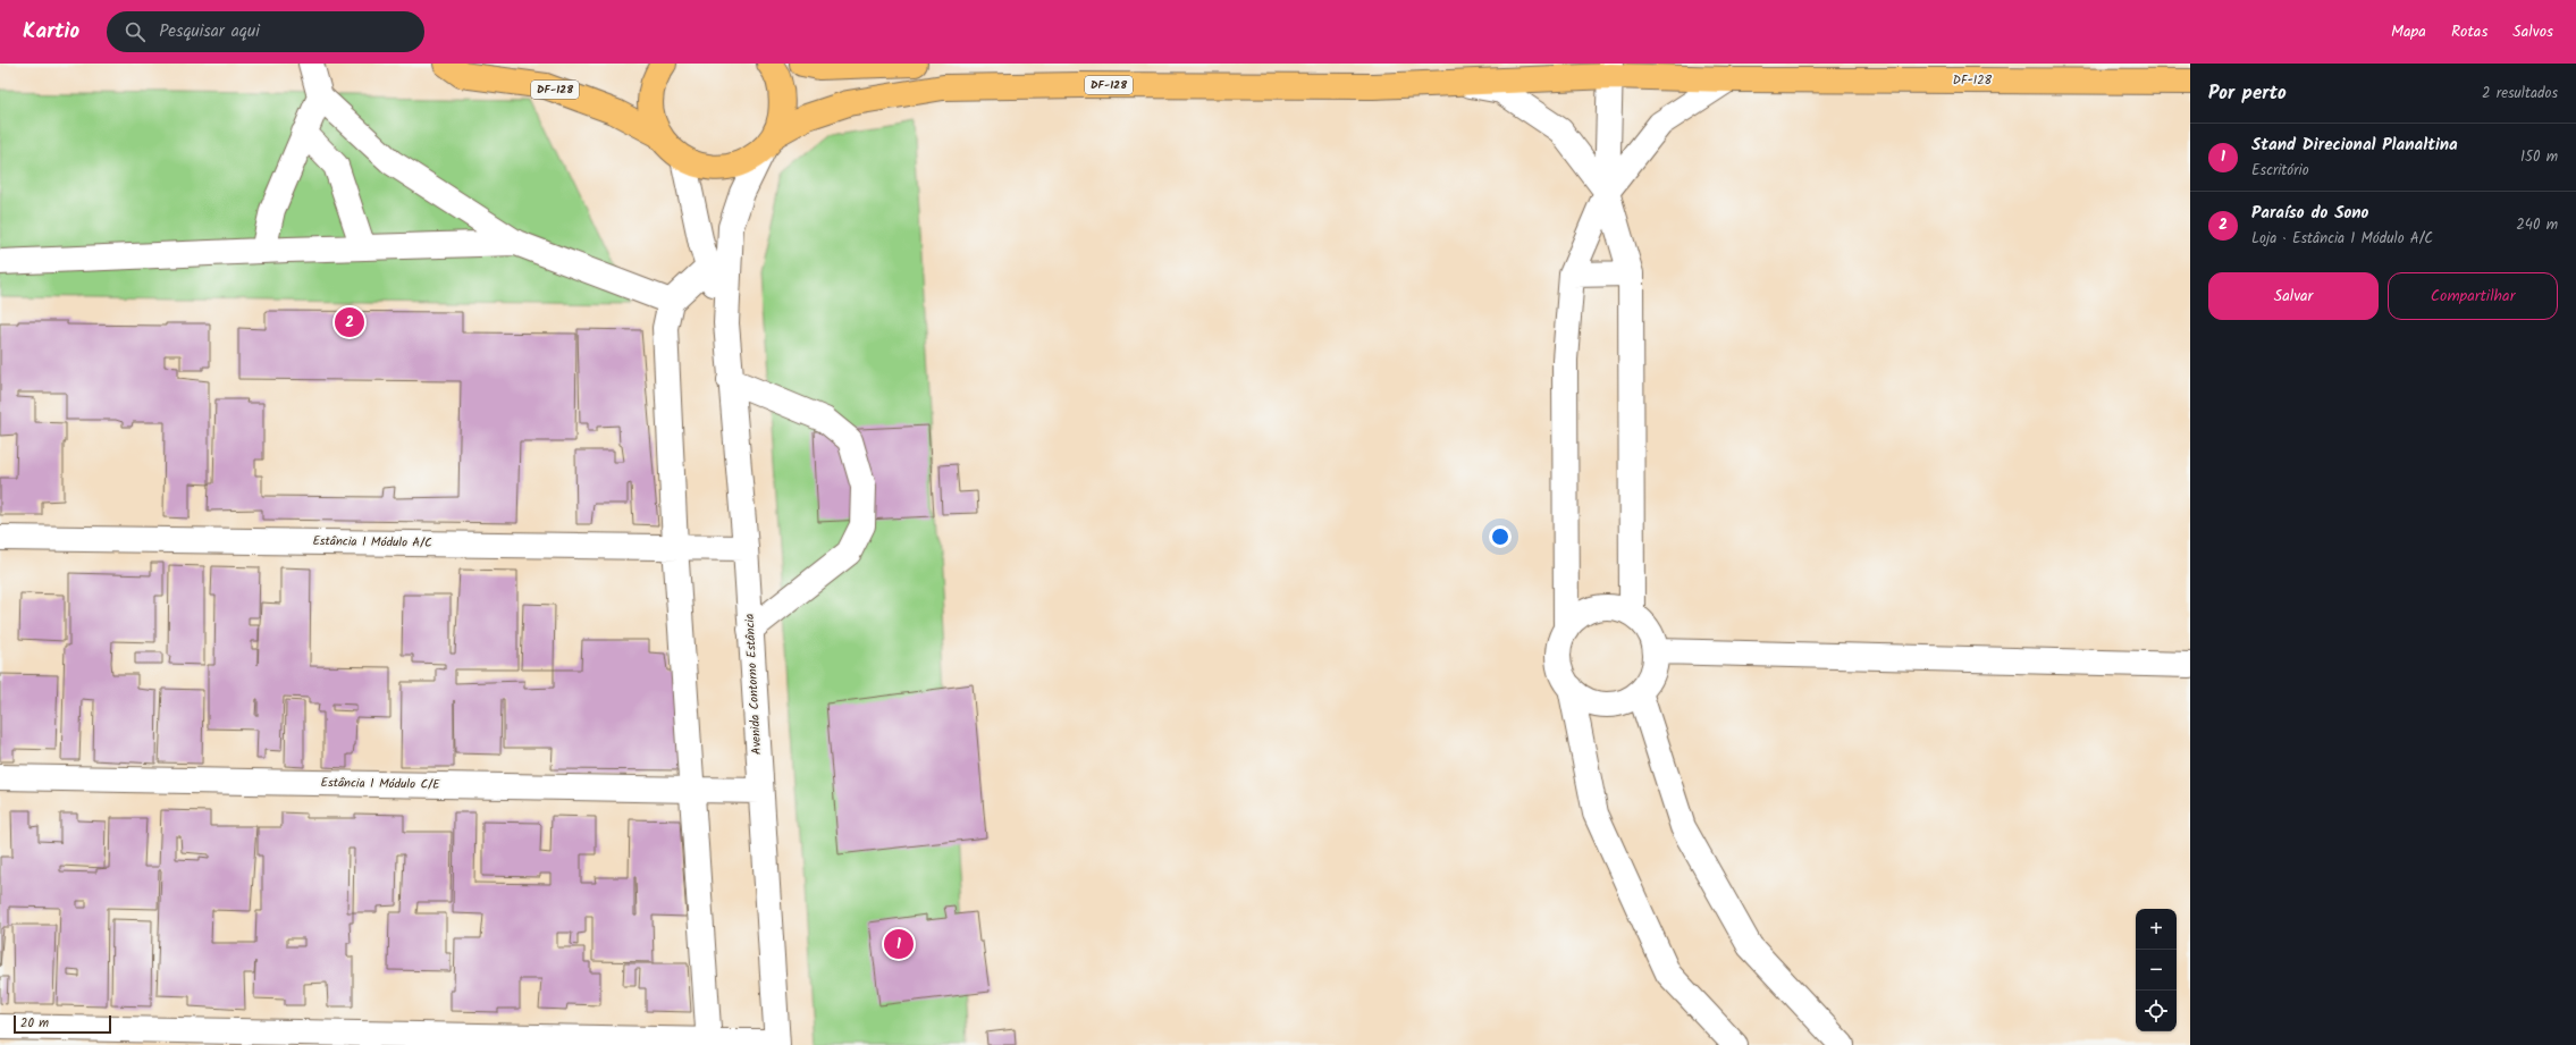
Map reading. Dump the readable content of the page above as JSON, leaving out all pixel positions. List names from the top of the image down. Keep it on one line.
{"streets":{"main road":["DF-128"],"street":["Estância 1 Módulo A/C","Avenida Contorno Estância","Estância 1 Módulo C/E"]},"crossings":[["DF-128","Avenida Contorno Estância"],["Estância 1 Módulo A/C","Avenida Contorno Estância"],["Avenida Contorno Estância","Estância 1 Módulo C/E"]],"scale_bar":"20 m","page":{"header":"Kartio","search":"Pesquisar aqui","nav":["Mapa","Rotas","Salvos"],"heading":["Por perto","2 resultados"],"list":[{"mark":"1","name":"Stand Direcional Planaltina","note":"Escritório","value":"150 m"},{"mark":"2","name":"Paraíso do Sono","note":"Loja · Estância 1 Módulo A/C","value":"240 m"}],"buttons":["Salvar","Compartilhar"],"pins":["2","1"],"map_buttons":["+","−"],"scale":"20 m"}}
